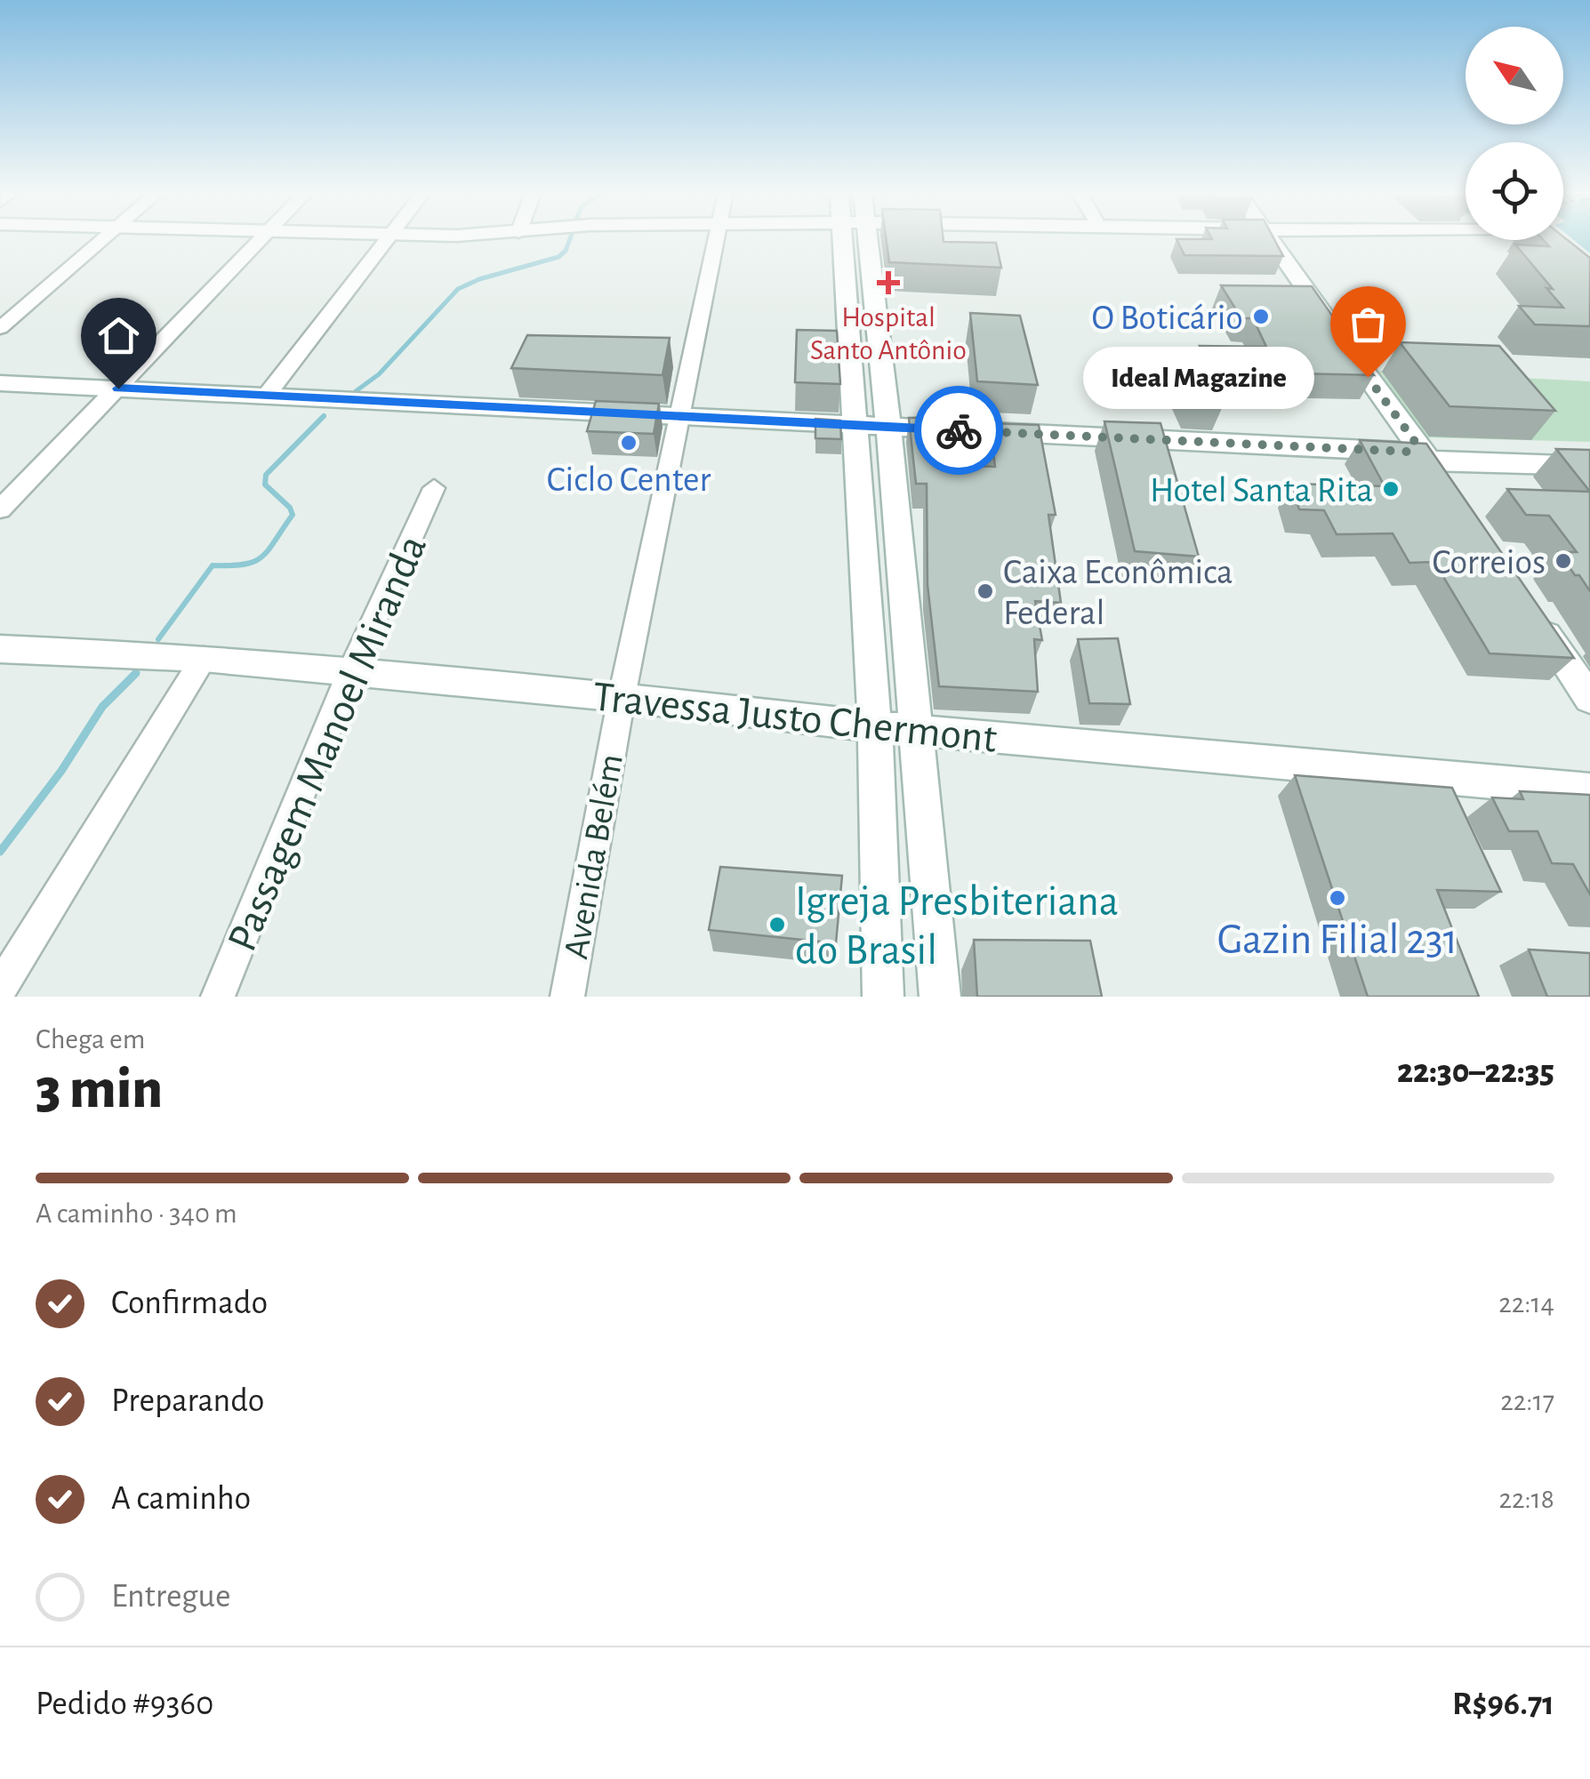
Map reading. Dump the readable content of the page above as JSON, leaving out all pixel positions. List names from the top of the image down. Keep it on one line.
{"streets":{"street":["Travessa Justo Chermont","Passagem Manoel Miranda","Avenida Belém"]},"crossings":[["Travessa Justo Chermont","Passagem Manoel Miranda"],["Travessa Justo Chermont","Avenida Belém"]],"places":{"health":["Hospital Santo Antônio"],"other":["O Boticário","Ideal Magazine","Ciclo Center","Hotel Santa Rita","Correios","Caixa Econômica Federal","Gazin Filial 231","Igreja Presbiteriana do Brasil"]},"north":"top left","page":{"bubble":"Ideal Magazine","heading":["3 min","Chega em","22:30–22:35"],"panel":["Pedido #9360","R$96.71"],"bar":"A caminho · 340 m","list":[["Confirmado","22:14"],["Preparando","22:17"],["A caminho","22:18"],"Entregue"]}}
